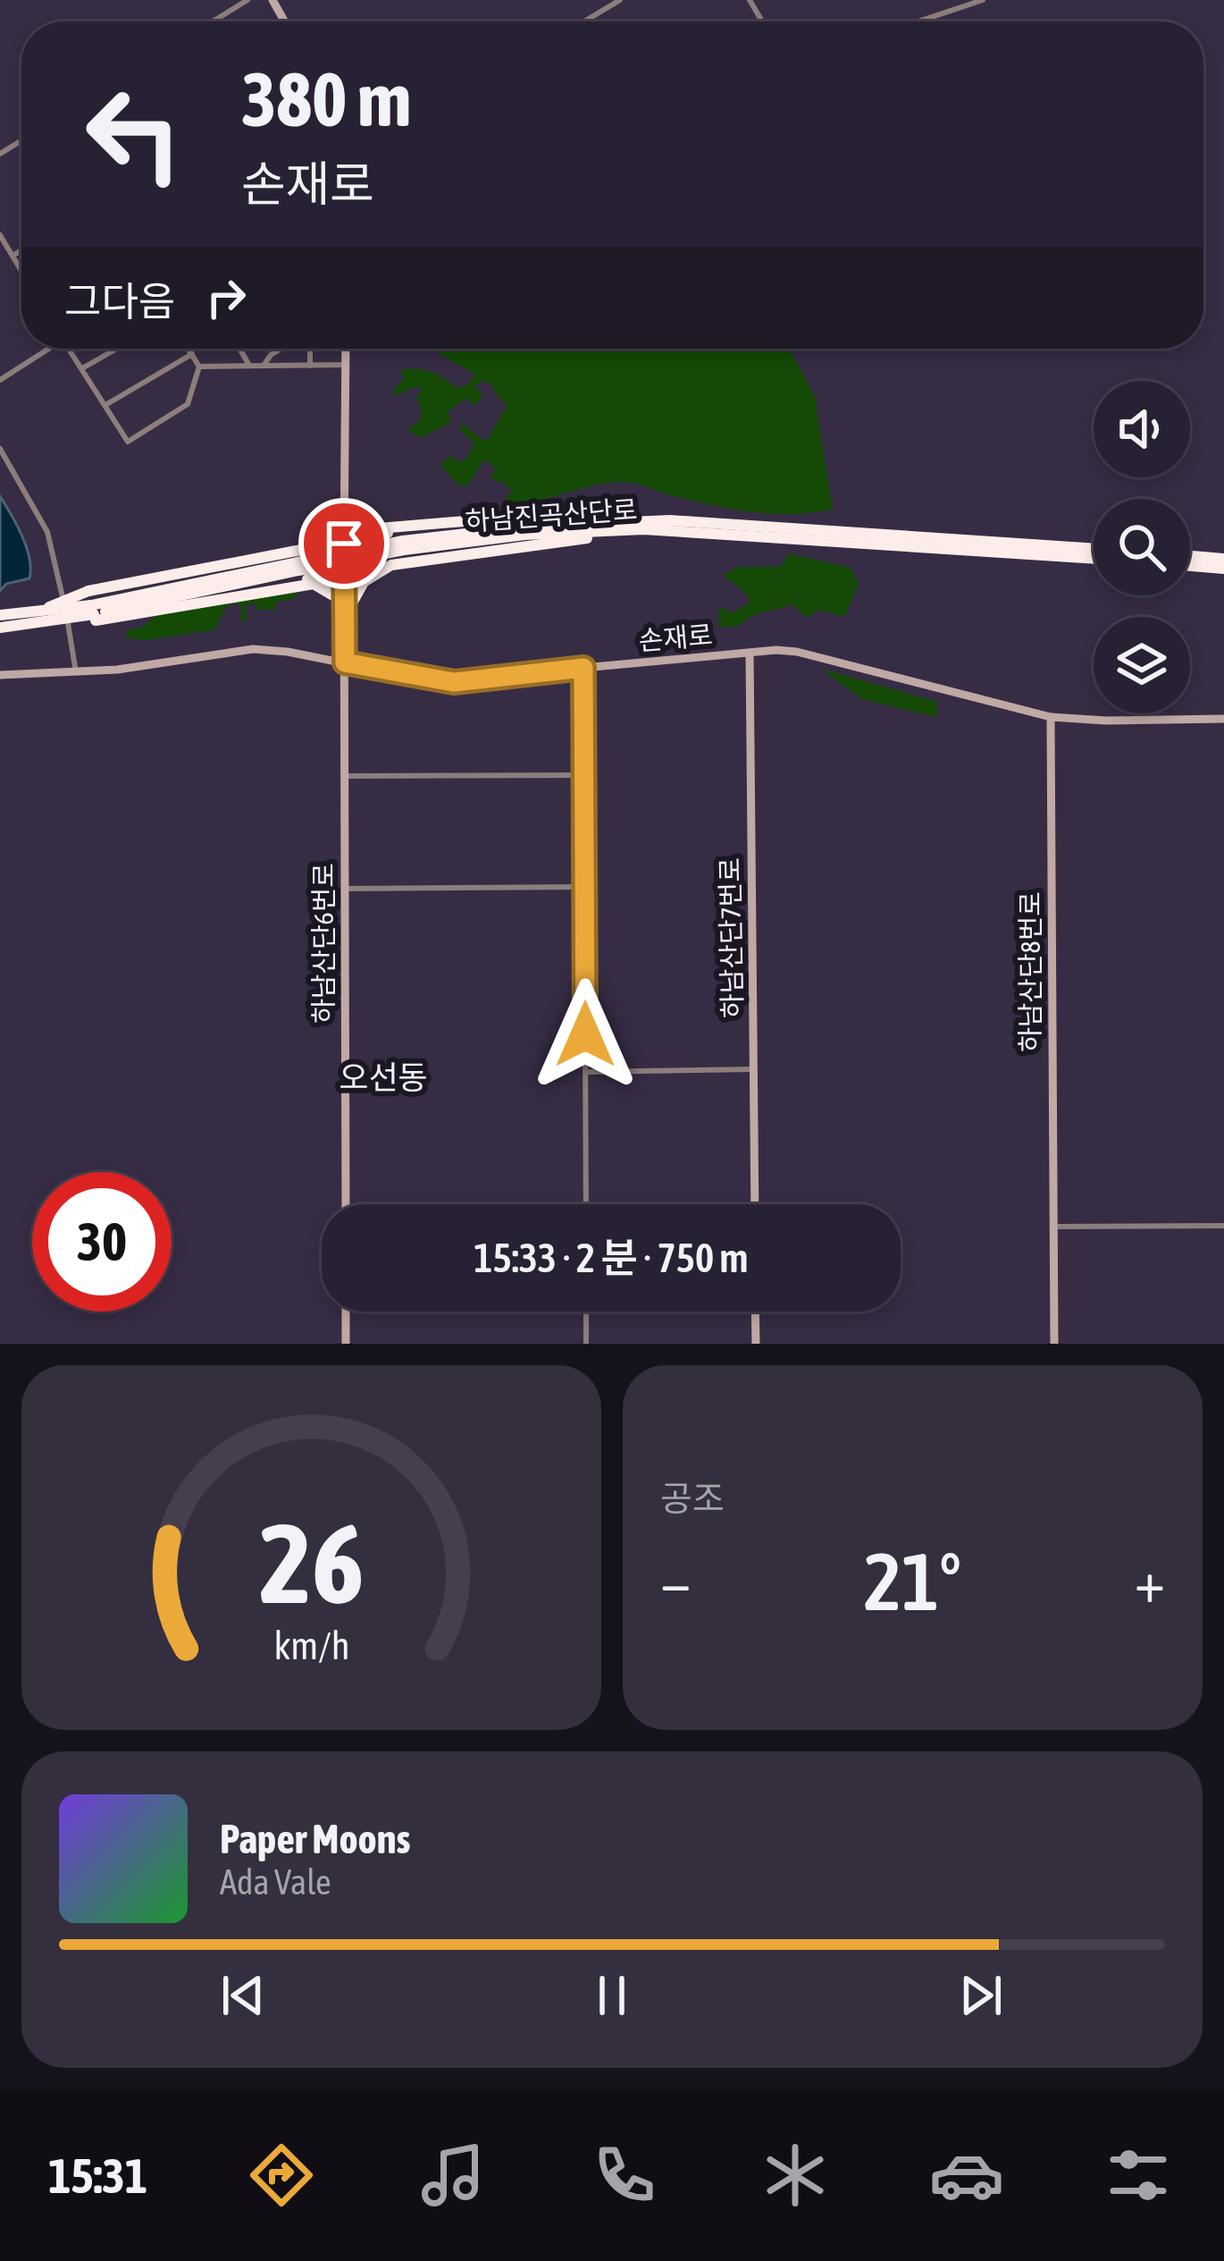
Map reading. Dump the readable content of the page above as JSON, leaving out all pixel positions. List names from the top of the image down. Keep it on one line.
{"streets":{"highway":["하남진곡산단로"],"street":["손재로","하남산단7번로","하남산단6번로","하남산단8번로"]},"crossings":[["손재로","하남산단7번로"],["손재로","하남산단6번로"],["손재로","하남산단8번로"]],"districts":["오선동"],"page":{"turn":["380 m","손재로"],"then":"그다음","limit":"30","trip":"15:33 · 2 분 · 750 m","tile":"공조","heat":["−","21°","+"],"song":["Paper Moons","Ada Vale"],"tabs":"15:31","gauge":["26","km/h"]}}
